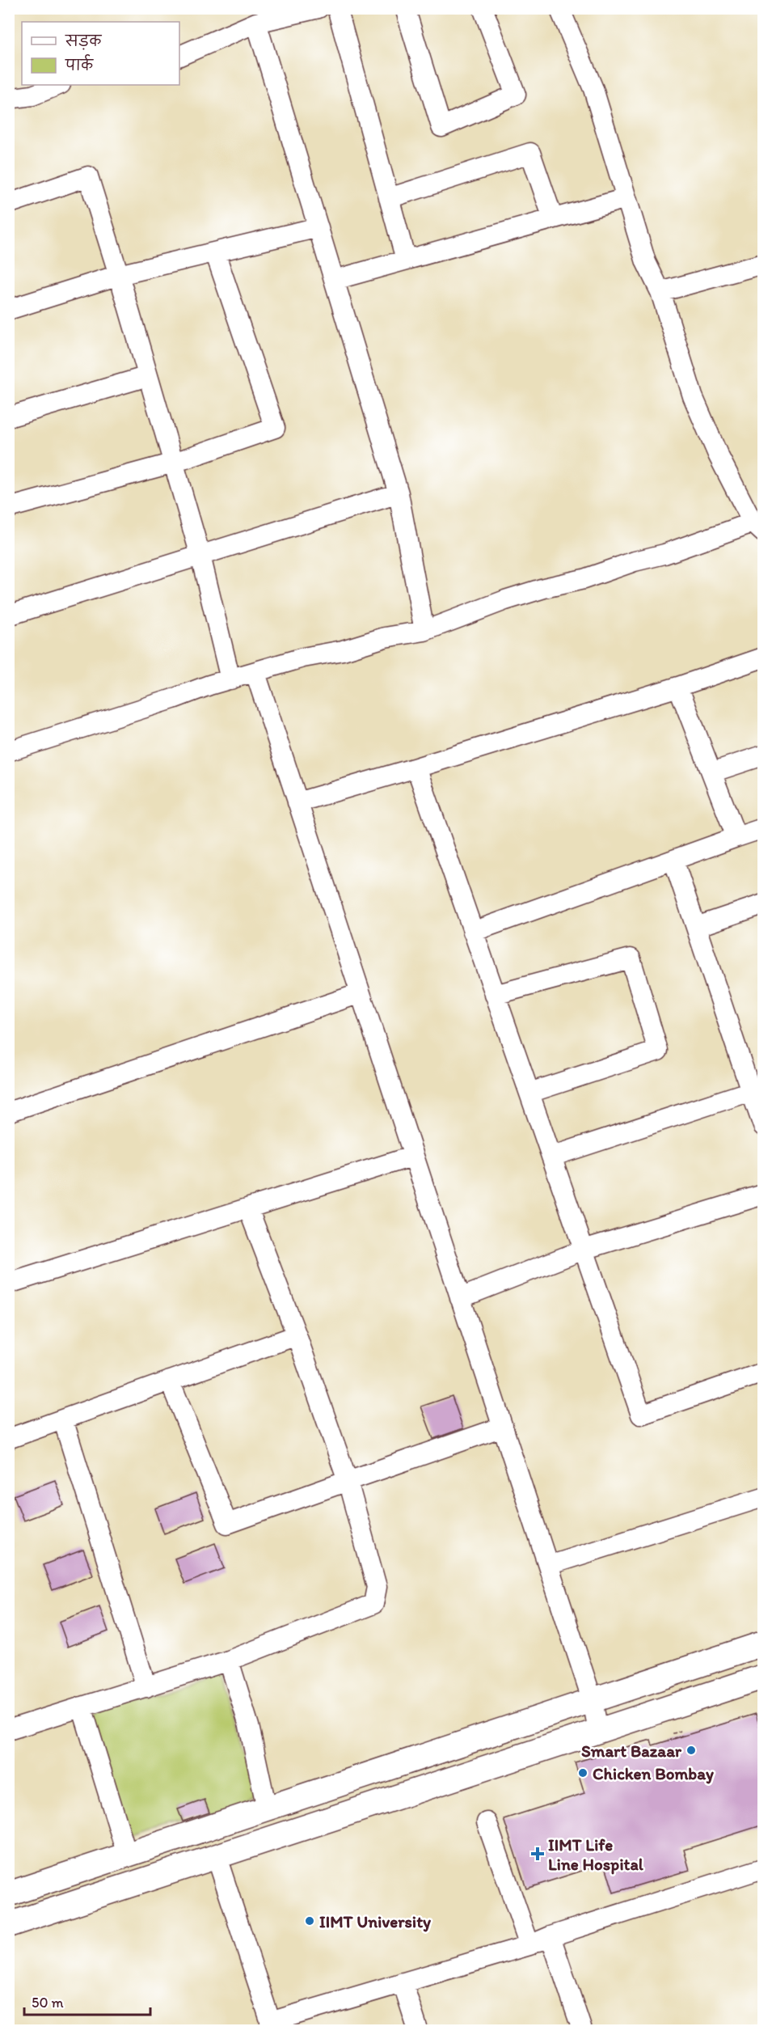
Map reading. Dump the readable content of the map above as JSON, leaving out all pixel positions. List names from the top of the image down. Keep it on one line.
{"places":{"other":["Smart Bazaar","Chicken Bombay","IIMT University"],"health":["IIMT Life Line Hospital"]},"legend":["सड़क","पार्क"],"scale_bar":"50 m"}
